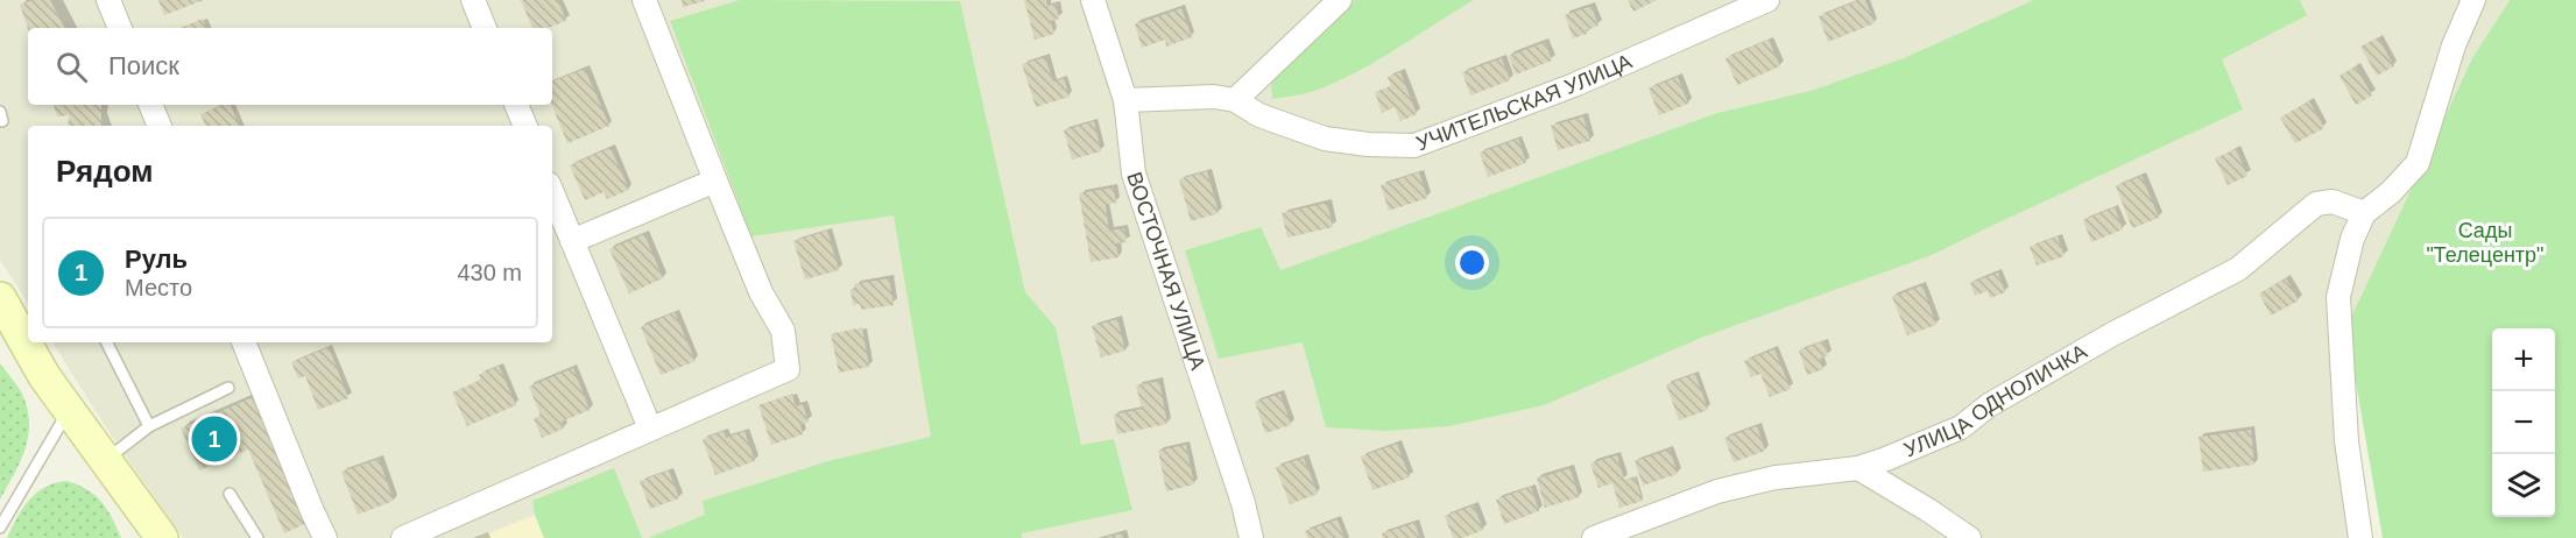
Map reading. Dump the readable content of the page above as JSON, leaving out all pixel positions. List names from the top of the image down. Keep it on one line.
{"streets":{"street":["УЧИТЕЛЬСКАЯ УЛИЦА","ВОСТОЧНАЯ УЛИЦА","УЛИЦА ОДНОЛИЧКА"]},"crossings":[["УЧИТЕЛЬСКАЯ УЛИЦА","ВОСТОЧНАЯ УЛИЦА"]],"parks":["Сады \"Телецентр\""],"page":{"search":"Поиск","heading":"Рядом","list":[{"mark":"1","name":"Руль","note":"Место","value":"430 m"}],"map_buttons":["+","−"],"pins":"1"}}
